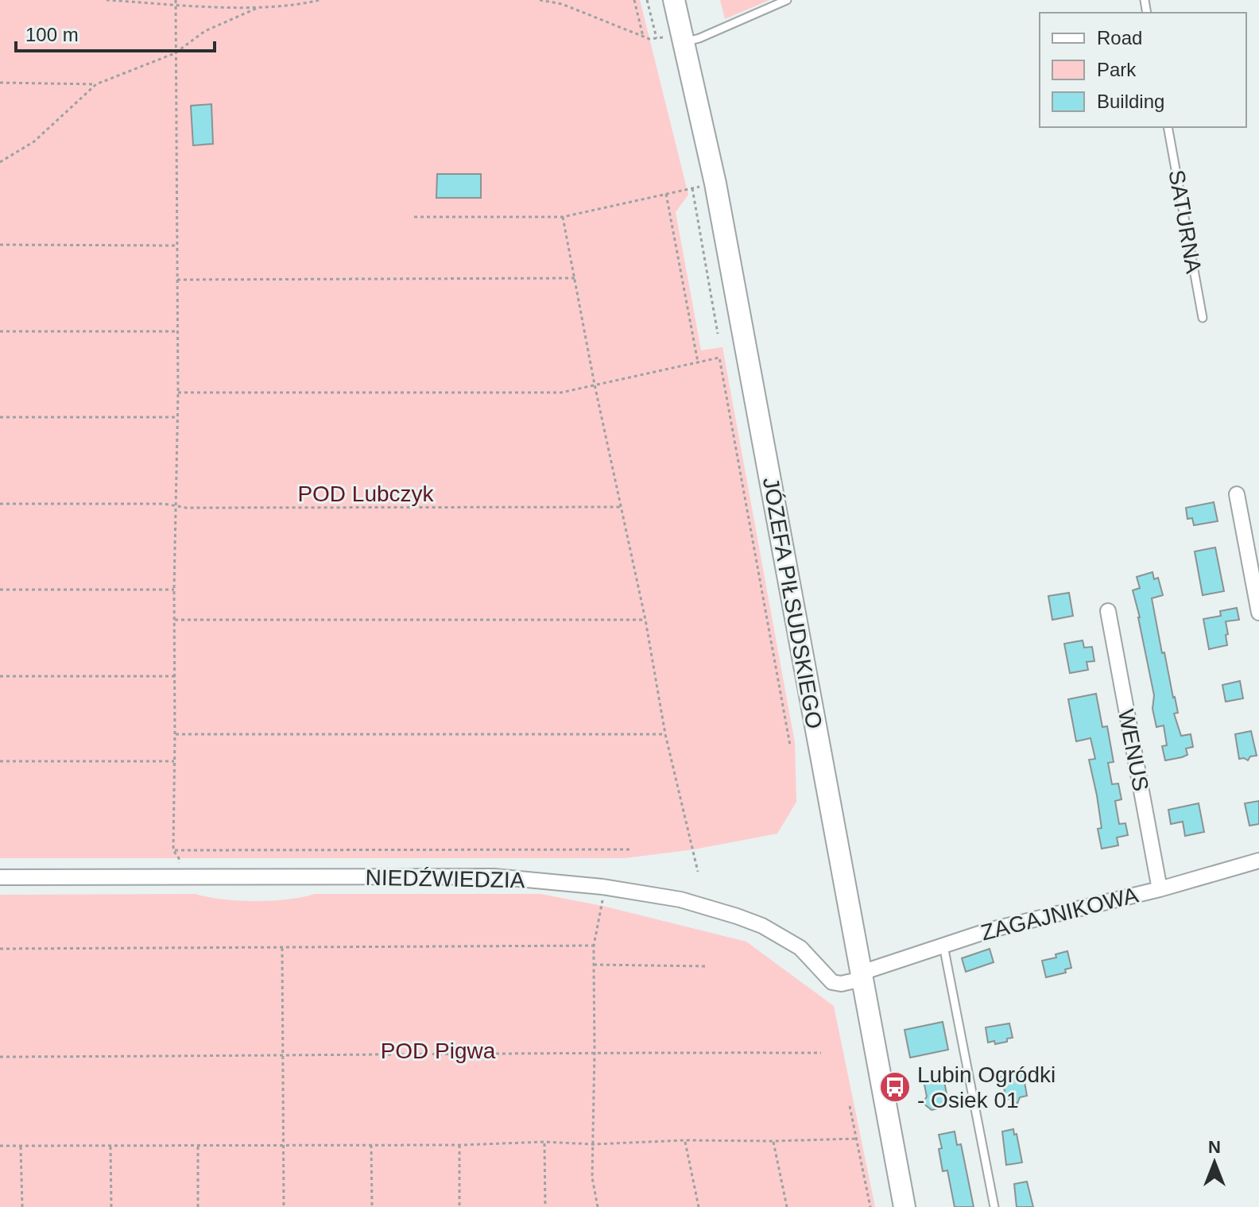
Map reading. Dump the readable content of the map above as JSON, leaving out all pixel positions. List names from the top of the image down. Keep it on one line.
{"streets":{"street":["JÓZEFA PIŁSUDSKIEGO","WENUS","NIEDŹWIEDZIA","ZAGAJNIKOWA"],"lane":["SATURNA"]},"crossings":[["JÓZEFA PIŁSUDSKIEGO","NIEDŹWIEDZIA"],["JÓZEFA PIŁSUDSKIEGO","ZAGAJNIKOWA"],["WENUS","ZAGAJNIKOWA"],["NIEDŹWIEDZIA","ZAGAJNIKOWA"]],"parks":["POD Lubczyk","POD Pigwa"],"places":{"bus stop":["Lubin Ogródki - Osiek 01"]},"legend":["Road","Park","Building"],"scale_bar":"100 m","north":"top"}
